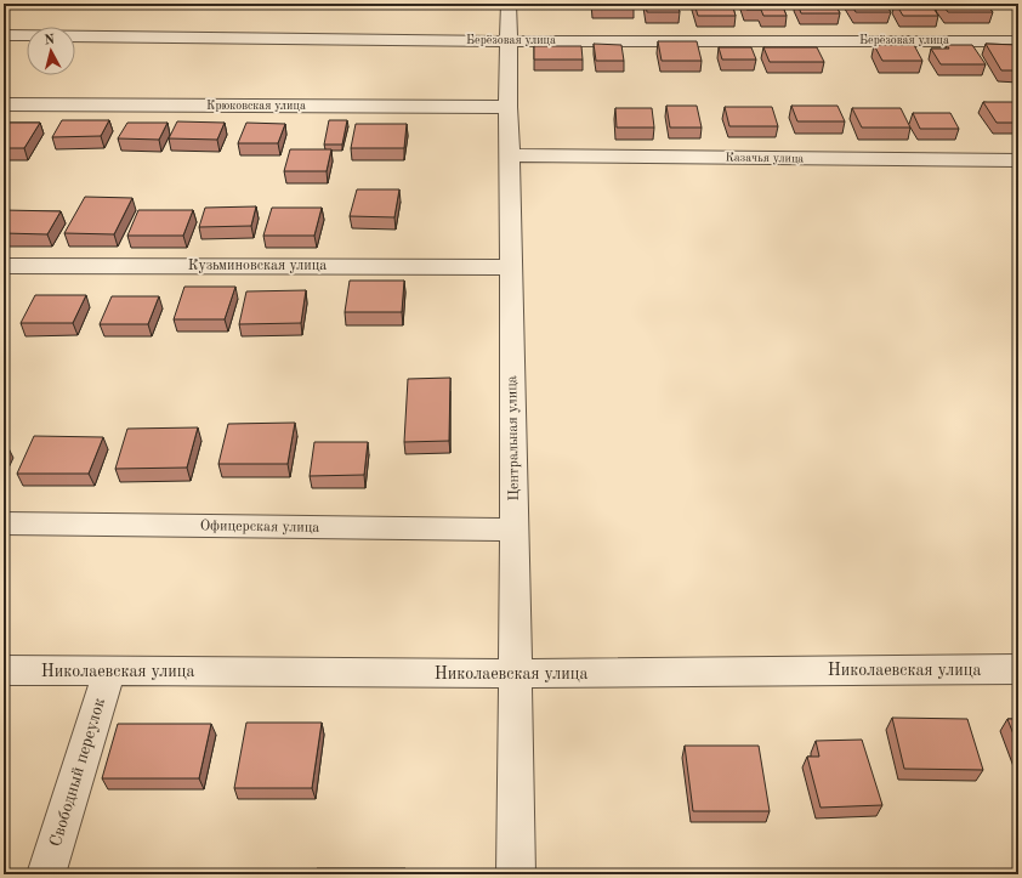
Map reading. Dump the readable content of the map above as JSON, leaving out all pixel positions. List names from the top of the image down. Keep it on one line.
{"streets":{"street":["Берёзовая улица","Крюковская улица","Казачья улица","Кузьминовская улица","Центральная улица","Офицерская улица","Николаевская улица","Свободный переулок"]},"crossings":[["Берёзовая улица","Центральная улица"],["Крюковская улица","Центральная улица"],["Казачья улица","Центральная улица"],["Кузьминовская улица","Центральная улица"],["Центральная улица","Офицерская улица"],["Центральная улица","Николаевская улица"],["Николаевская улица","Свободный переулок"]],"north":"top"}
